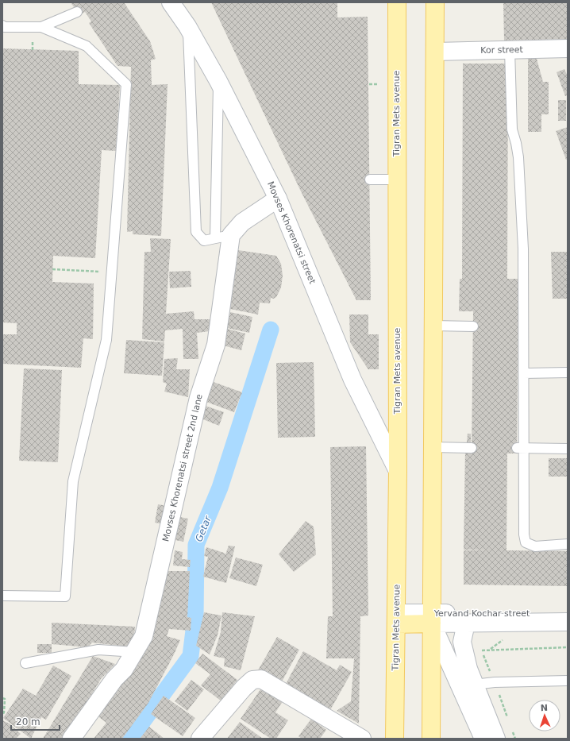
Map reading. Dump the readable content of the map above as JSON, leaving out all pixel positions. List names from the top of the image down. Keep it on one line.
{"streets":{"main road":["Tigran Mets avenue"],"street":["Kor street","Movses Khorenatsi street","Movses Khorenatsi street 2nd lane","Yervand Kochar street"]},"crossings":[["Tigran Mets avenue","Movses Khorenatsi street"],["Tigran Mets avenue","Yervand Kochar street"]],"water":["Getar"],"scale_bar":"20 m","north":"top"}
